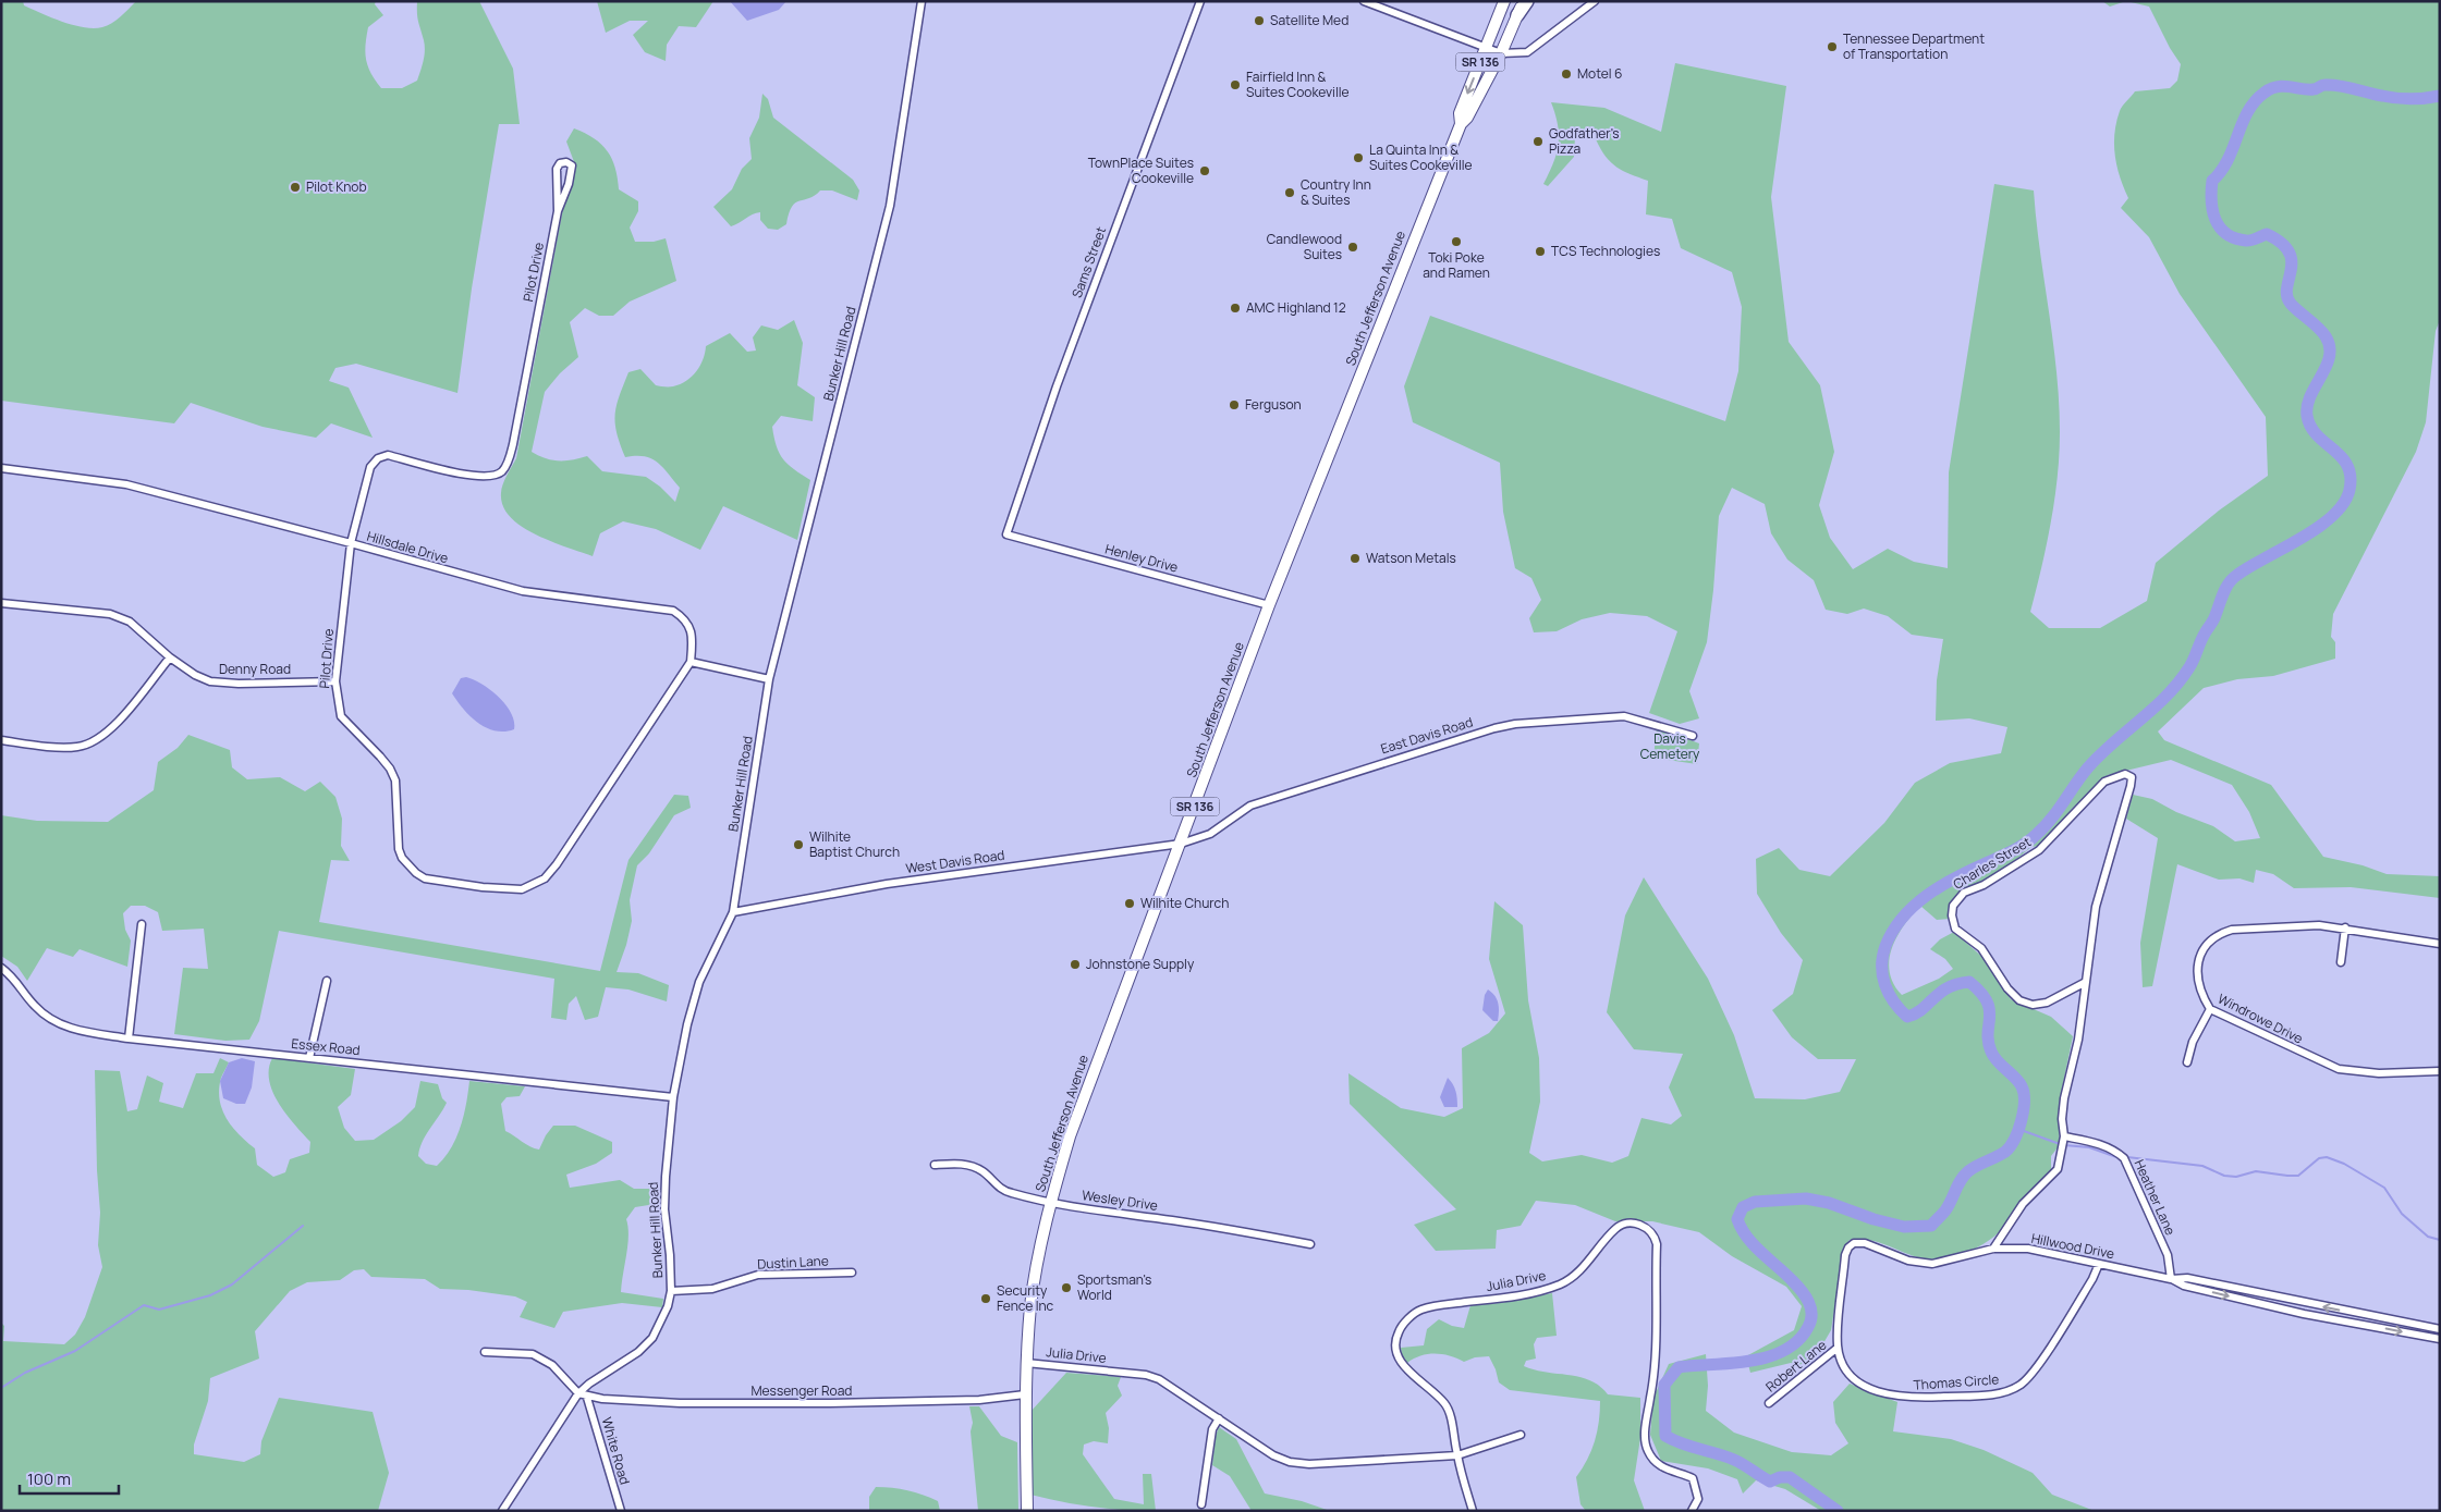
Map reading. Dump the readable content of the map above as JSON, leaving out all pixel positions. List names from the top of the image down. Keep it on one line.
{"streets":{"main road":["SR 136","South Jefferson Avenue"],"street":["Sams Street","Pilot Drive","Bunker Hill Road","Hillsdale Drive","Henley Drive","Denny Road","East Davis Road","West Davis Road","Charles Street","Windrowe Drive","Essex Road","Heather Lane","Wesley Drive","Hillwood Drive","Dustin Lane","Julia Drive","Robert Lane","Thomas Circle","Messenger Road","White Road"]},"crossings":[["Sams Street","Henley Drive"],["Pilot Drive","Hillsdale Drive"],["Pilot Drive","Denny Road"],["South Jefferson Avenue","Henley Drive"],["South Jefferson Avenue","East Davis Road"],["South Jefferson Avenue","West Davis Road"],["South Jefferson Avenue","Wesley Drive"],["South Jefferson Avenue","Julia Drive"],["South Jefferson Avenue","Messenger Road"],["Bunker Hill Road","West Davis Road"],["Bunker Hill Road","Essex Road"],["Bunker Hill Road","Dustin Lane"],["Bunker Hill Road","Messenger Road"],["East Davis Road","West Davis Road"],["Charles Street","Heather Lane"],["Charles Street","Hillwood Drive"],["Heather Lane","Hillwood Drive"],["Hillwood Drive","Robert Lane"],["Hillwood Drive","Thomas Circle"],["Robert Lane","Thomas Circle"],["Messenger Road","White Road"]],"parks":["Davis Cemetery"],"places":["Satellite Med","Tennessee Department of Transportation","Motel 6","Fairfield Inn & Suites Cookeville","Godfather's Pizza","La Quinta Inn & Suites Cookeville","TownPlace Suites Cookeville","Pilot Knob","Country Inn & Suites","Toki Poke and Ramen","Candlewood Suites","TCS Technologies","AMC Highland 12","Ferguson","Watson Metals","Wilhite Baptist Church","Wilhite Church","Johnstone Supply","Sportsman's World","Security Fence Inc"],"scale_bar":"100 m"}
